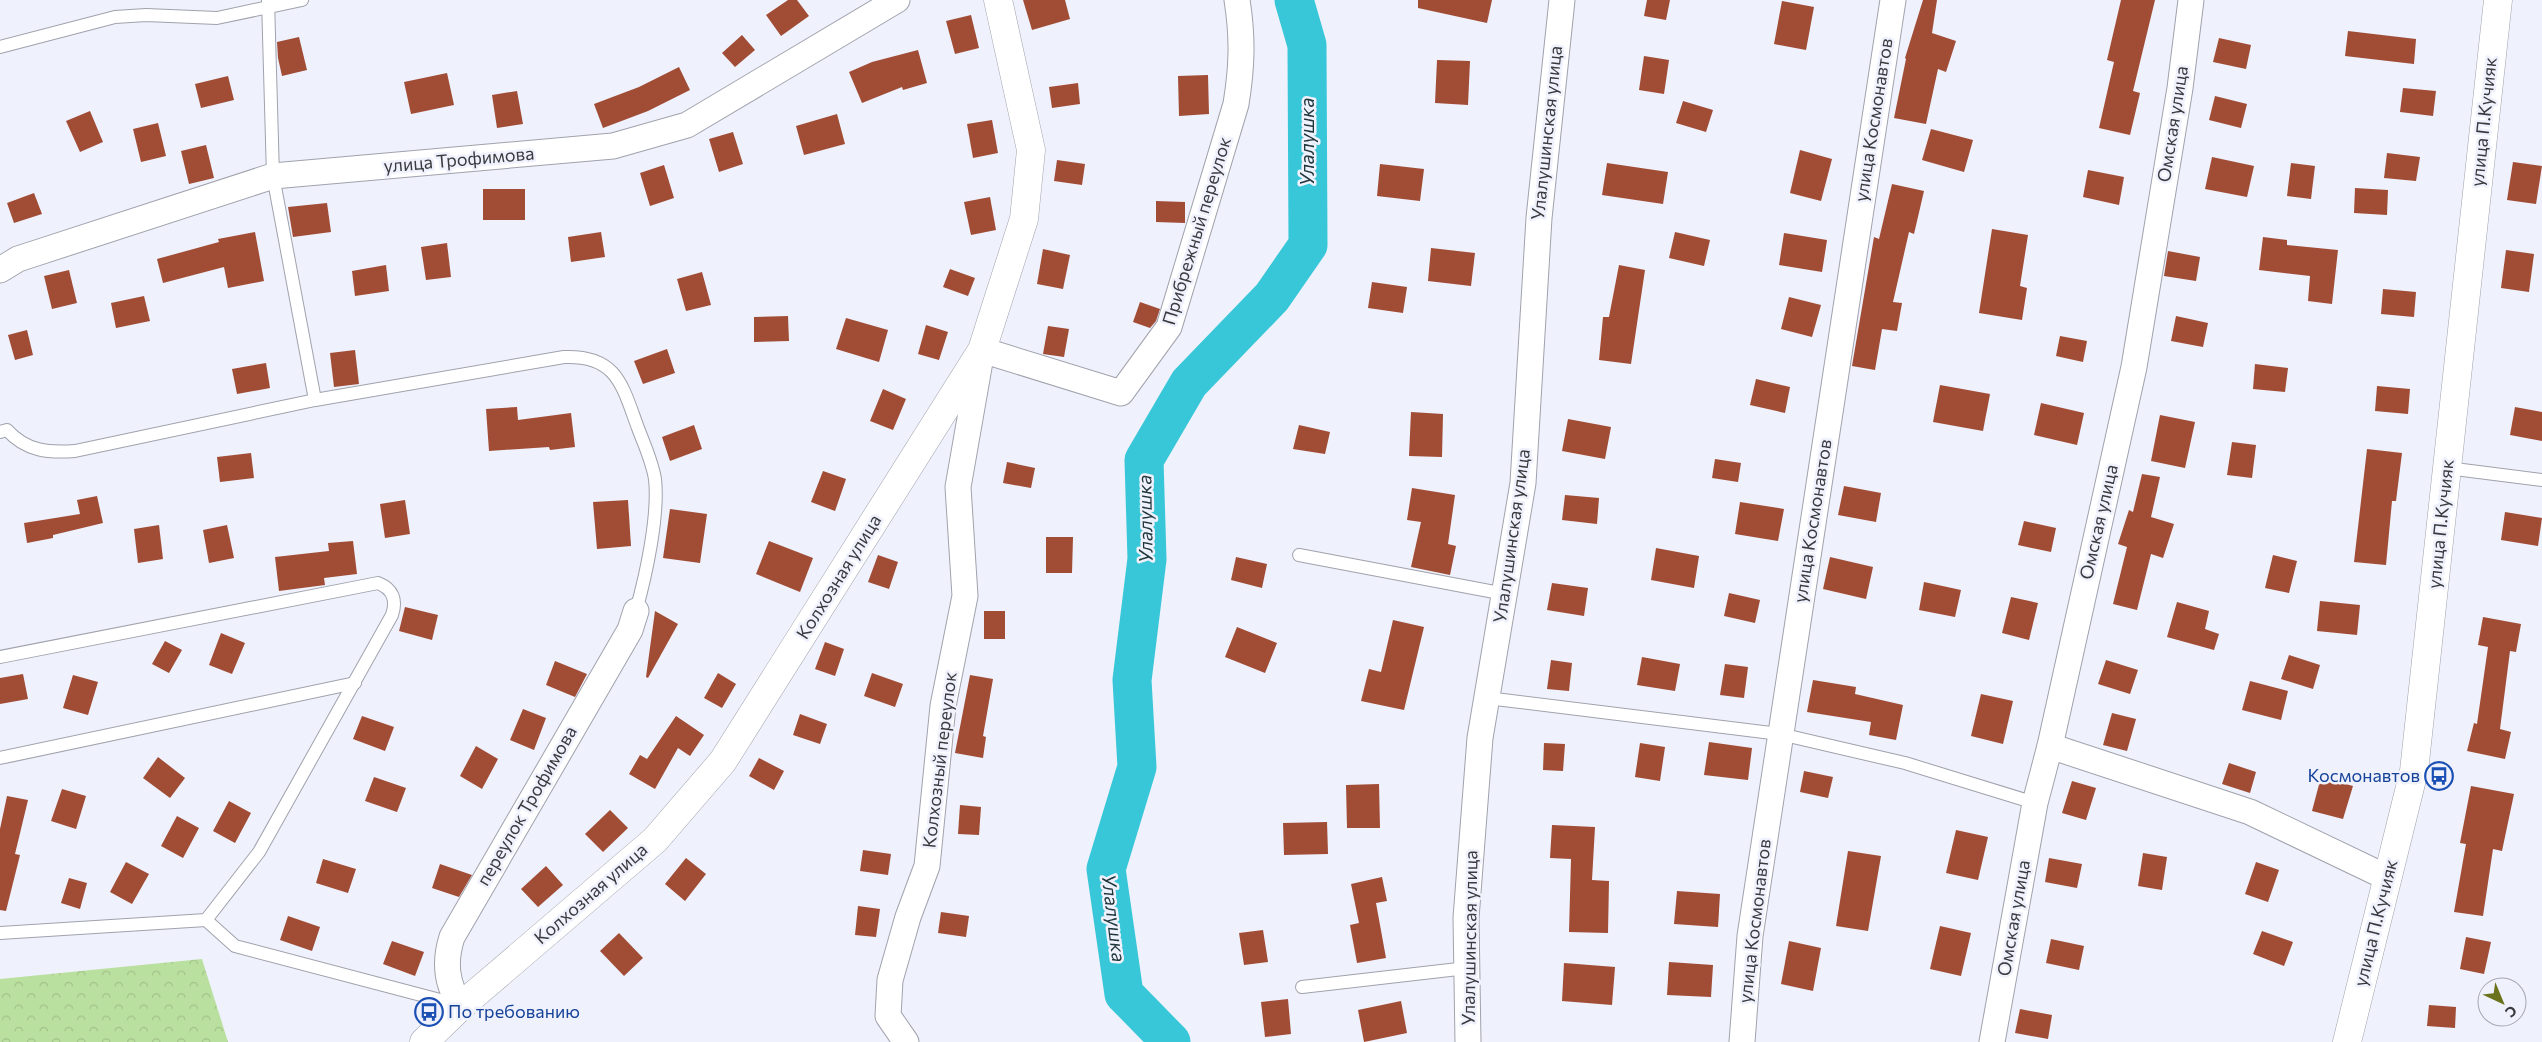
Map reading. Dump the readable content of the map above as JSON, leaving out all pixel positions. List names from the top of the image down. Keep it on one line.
{"streets":{"street":["улица Космонавтов","улица П.Кучияк","Омская улица","Улалушинская улица","улица Трофимова","Прибрежный переулок","Колхозная улица","Колхозный переулок","переулок Трофимова"]},"crossings":[["Прибрежный переулок","Колхозная улица"],["Прибрежный переулок","Колхозный переулок"],["Колхозная улица","Колхозный переулок"],["Колхозная улица","переулок Трофимова"]],"water":["Улалушка"],"places":{"bus stop":["Космонавтов","По требованию"]},"north":"bottom right"}
